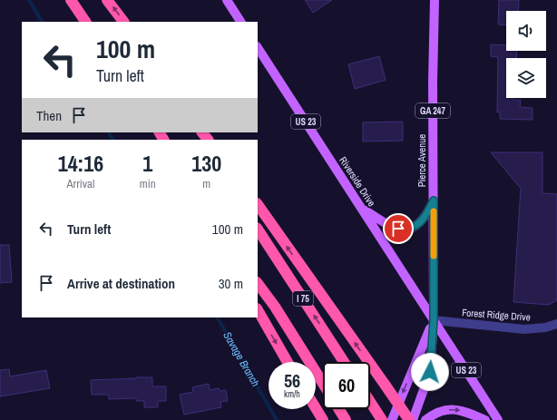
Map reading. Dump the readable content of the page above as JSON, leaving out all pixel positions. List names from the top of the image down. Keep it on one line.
{"streets":{"highway":["I 75"],"main road":["GA 247","US 23","Pierce Avenue","Riverside Drive"],"street":["Forest Ridge Drive"]},"crossings":[["Pierce Avenue","Riverside Drive"],["Pierce Avenue","Forest Ridge Drive"],["Riverside Drive","Forest Ridge Drive"]],"water":["Savage Branch"],"page":{"turn":["100 m","Turn left"],"then":"Then","eta":["14:16","Arrival","1","min","130","m"],"list":[{"name":"Turn left","value":"100 m"},{"name":"Arrive at destination","value":"30 m"}],"speed":"56 km/h","limit":"60"}}
